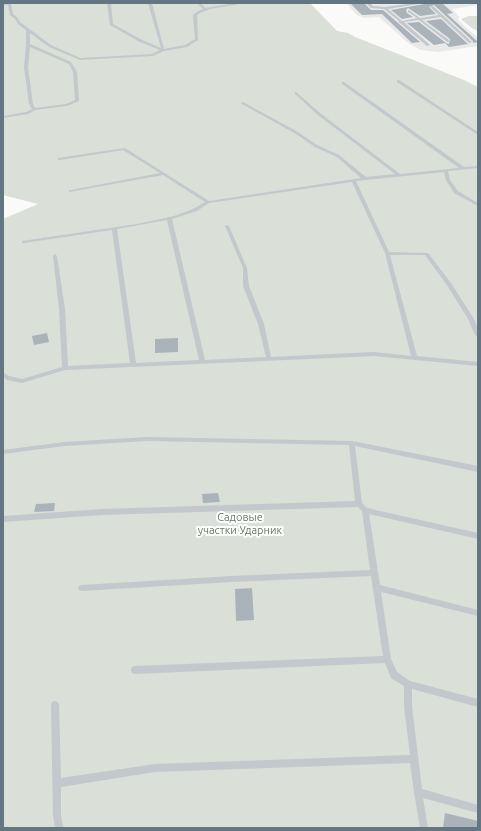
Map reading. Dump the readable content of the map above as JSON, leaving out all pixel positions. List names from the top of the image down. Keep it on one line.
{"parks":["Садовые участки Ударник"]}
